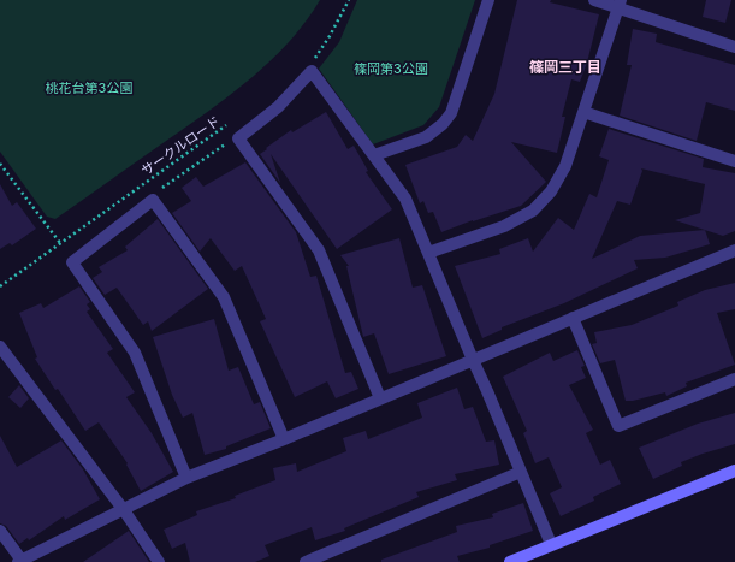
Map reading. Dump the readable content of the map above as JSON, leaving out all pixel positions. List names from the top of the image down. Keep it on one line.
{"streets":{"path":["サークルロード"]},"districts":["篠岡三丁目"],"parks":["篠岡第3公園","桃花台第3公園"]}
